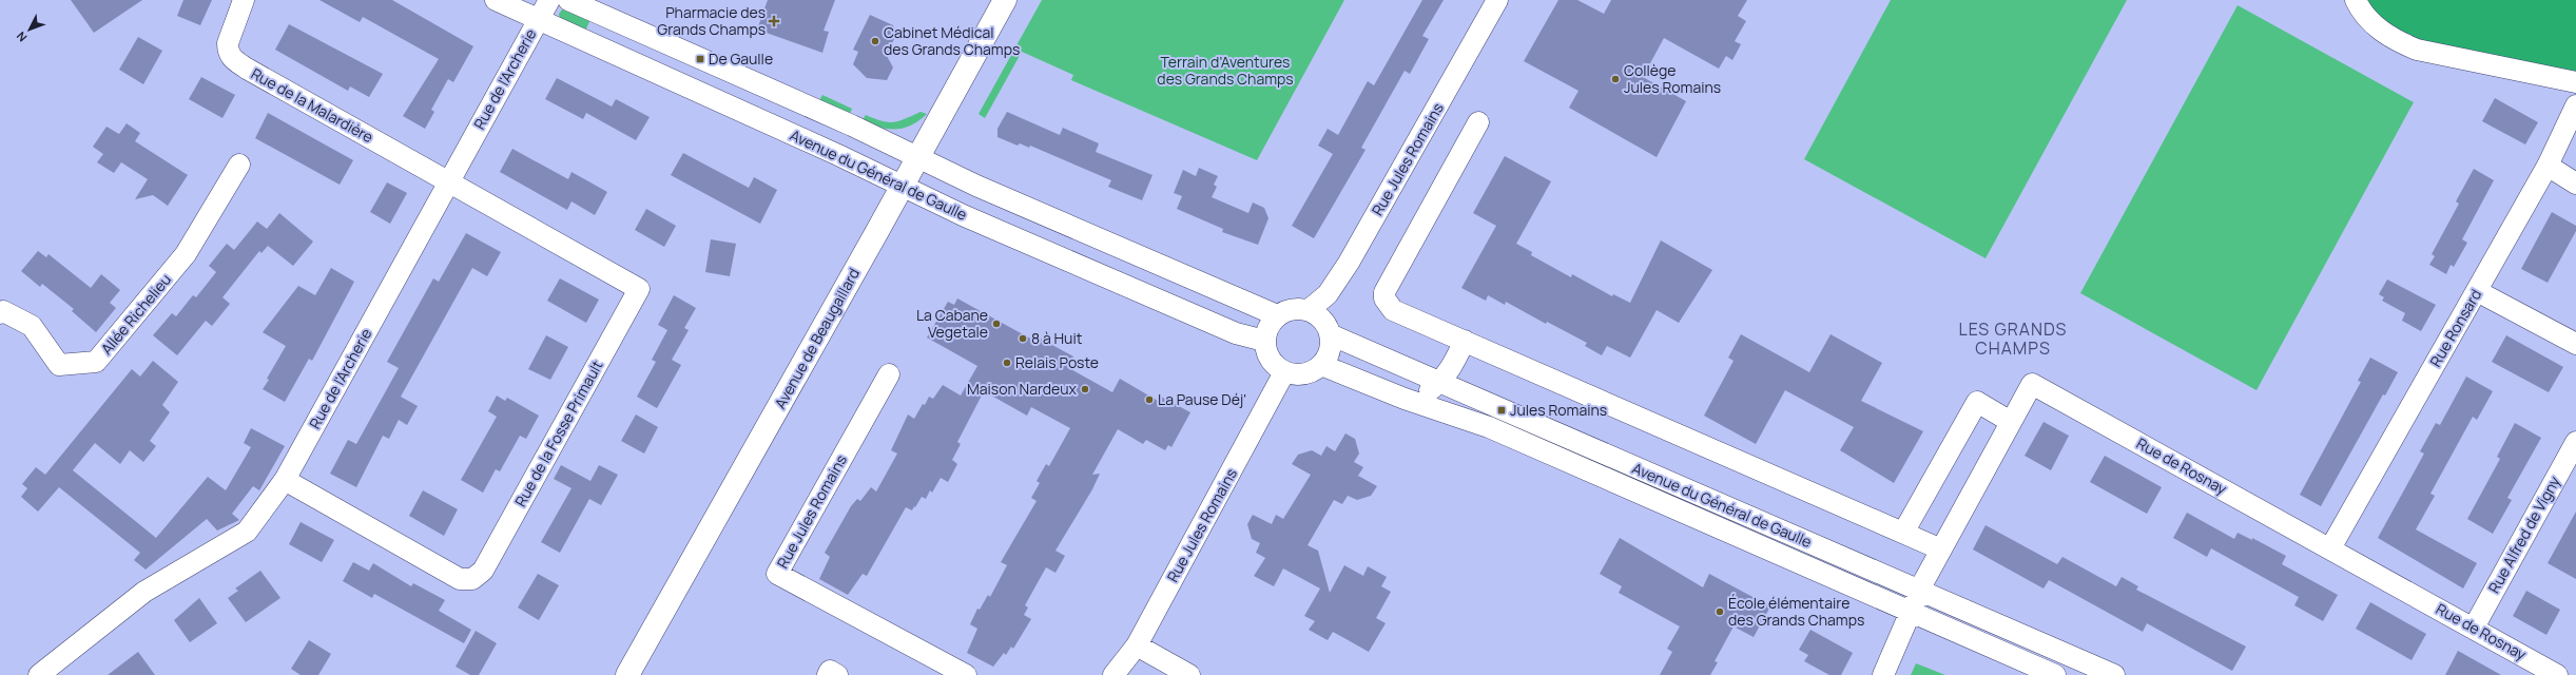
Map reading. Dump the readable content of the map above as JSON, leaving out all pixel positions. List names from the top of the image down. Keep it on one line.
{"streets":{"main road":["Avenue de Beaugaillard"],"street":["Rue de l'Archerie","Rue de la Malardière","Rue Jules Romains","Avenue du Général de Gaulle","Allée Richelieu","Rue Ronsard","Rue de la Fosse Primault","Rue de Rosnay","Rue Alfred de Vigny"]},"crossings":[["Rue de l'Archerie","Rue de la Malardière"],["Rue de l'Archerie","Avenue du Général de Gaulle"],["Rue de l'Archerie","Rue de la Fosse Primault"],["Rue de la Malardière","Rue de la Fosse Primault"],["Rue Jules Romains","Avenue du Général de Gaulle"],["Avenue du Général de Gaulle","Avenue de Beaugaillard"],["Avenue du Général de Gaulle","Rue de Rosnay"],["Rue Ronsard","Rue de Rosnay"],["Rue de Rosnay","Rue Alfred de Vigny"]],"districts":["LES GRANDS CHAMPS"],"parks":["Terrain d’Aventures des Grands Champs"],"places":{"health":["Pharmacie des Grands Champs"],"other":["Cabinet Médical des Grands Champs","Collège Jules Romains","La Cabane Vegetale","8 à Huit","Relais Poste","Maison Nardeux","La Pause Déj'","École élémentaire des Grands Champs"],"transit":["De Gaulle","Jules Romains"]},"north":"bottom left"}
